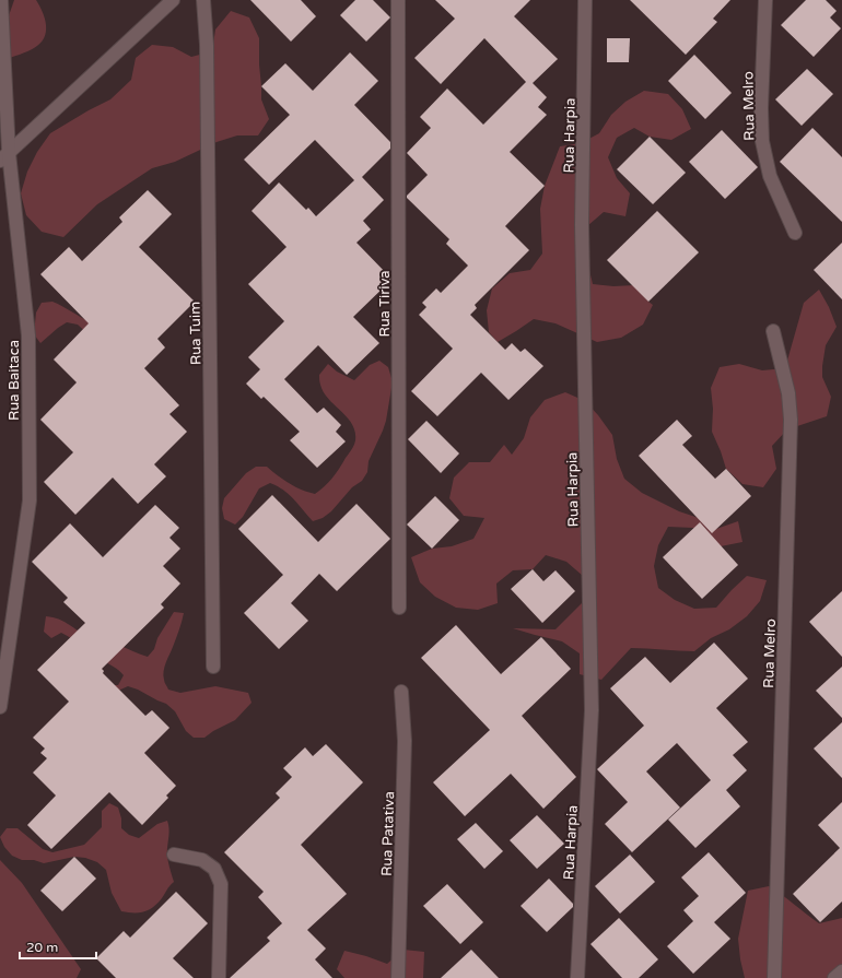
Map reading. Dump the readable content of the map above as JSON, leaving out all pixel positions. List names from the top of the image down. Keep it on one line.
{"streets":{"street":["Rua Melro","Rua Harpia","Rua Tiriva","Rua Tuim","Rua Baitaca","Rua Patativa"]},"scale_bar":"20 m"}
